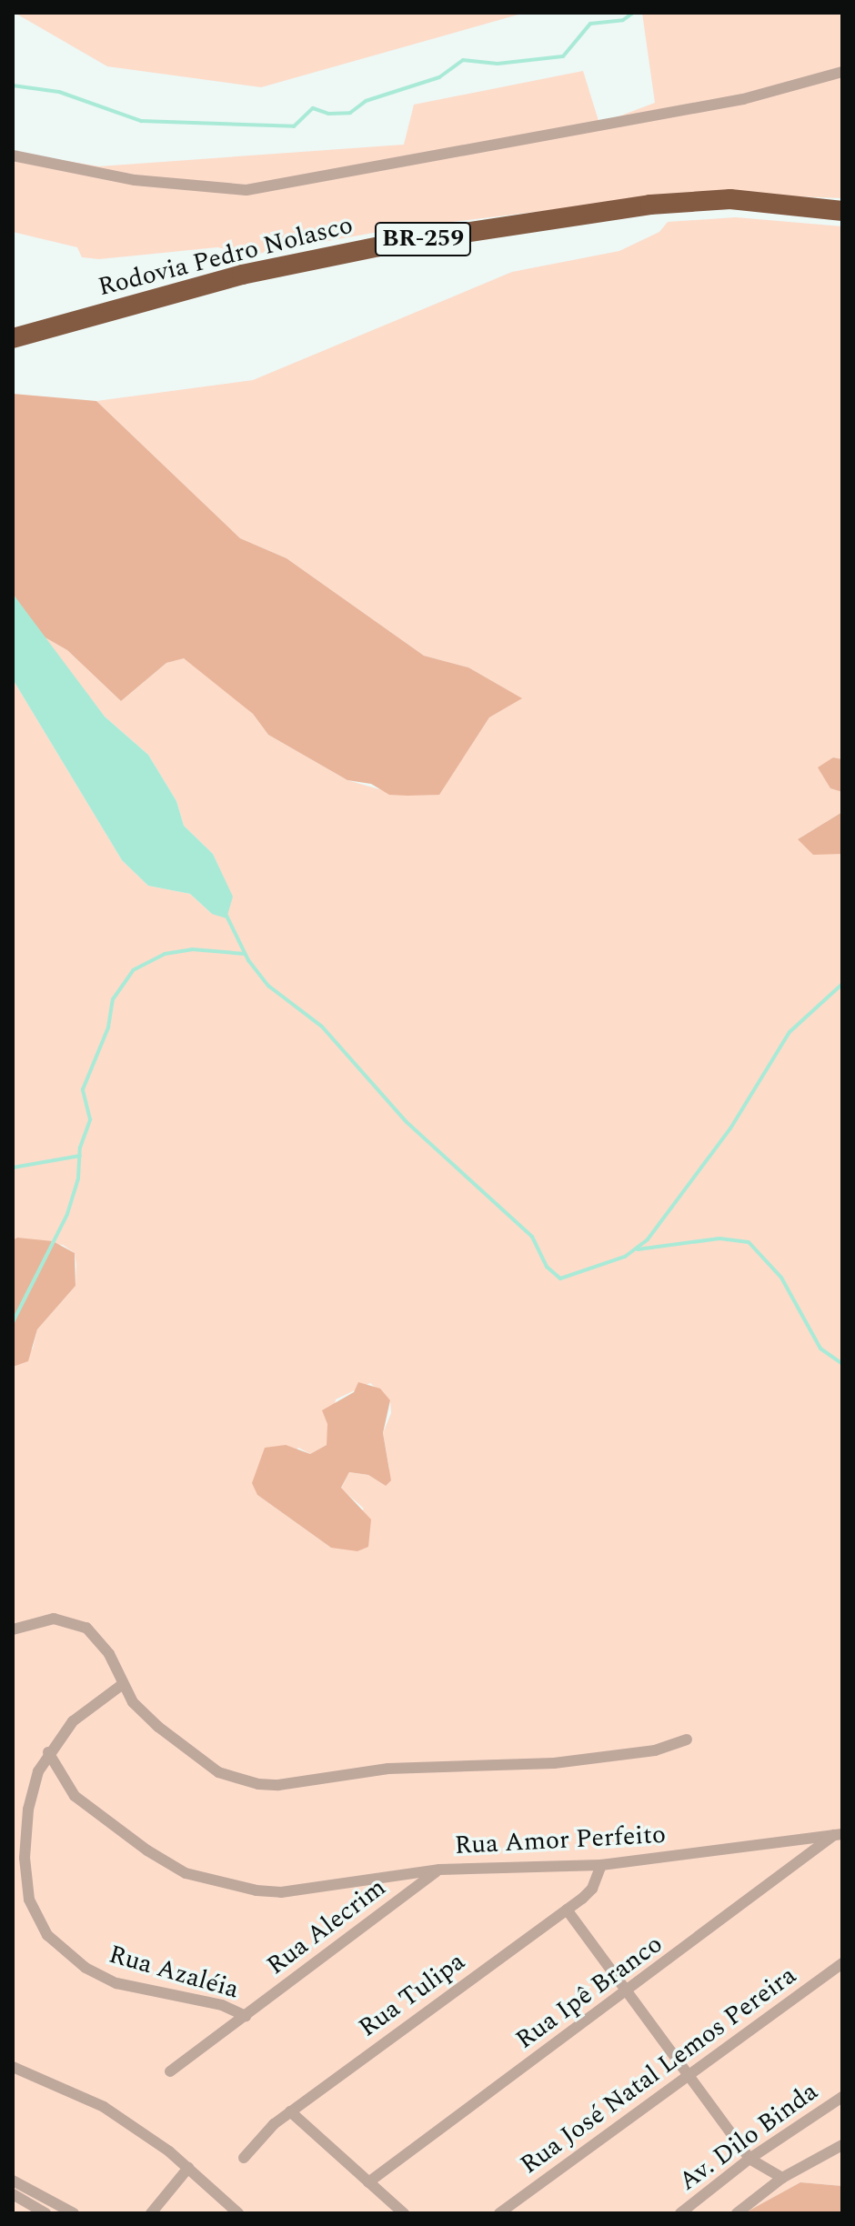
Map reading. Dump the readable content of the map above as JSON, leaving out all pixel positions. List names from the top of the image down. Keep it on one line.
{"streets":{"highway":["BR-259","Rodovia Pedro Nolasco"],"street":["Rua Amor Perfeito","Rua Alecrim","Rua Azaléia","Rua Ipê Branco","Rua Tulipa","Rua José Natal Lemos Pereira","Av. Dilo Binda"]},"crossings":[["Rua Amor Perfeito","Rua Alecrim"],["Rua Amor Perfeito","Rua Azaléia"],["Rua Amor Perfeito","Rua Ipê Branco"],["Rua Amor Perfeito","Rua Tulipa"],["Rua Alecrim","Rua Azaléia"]]}
